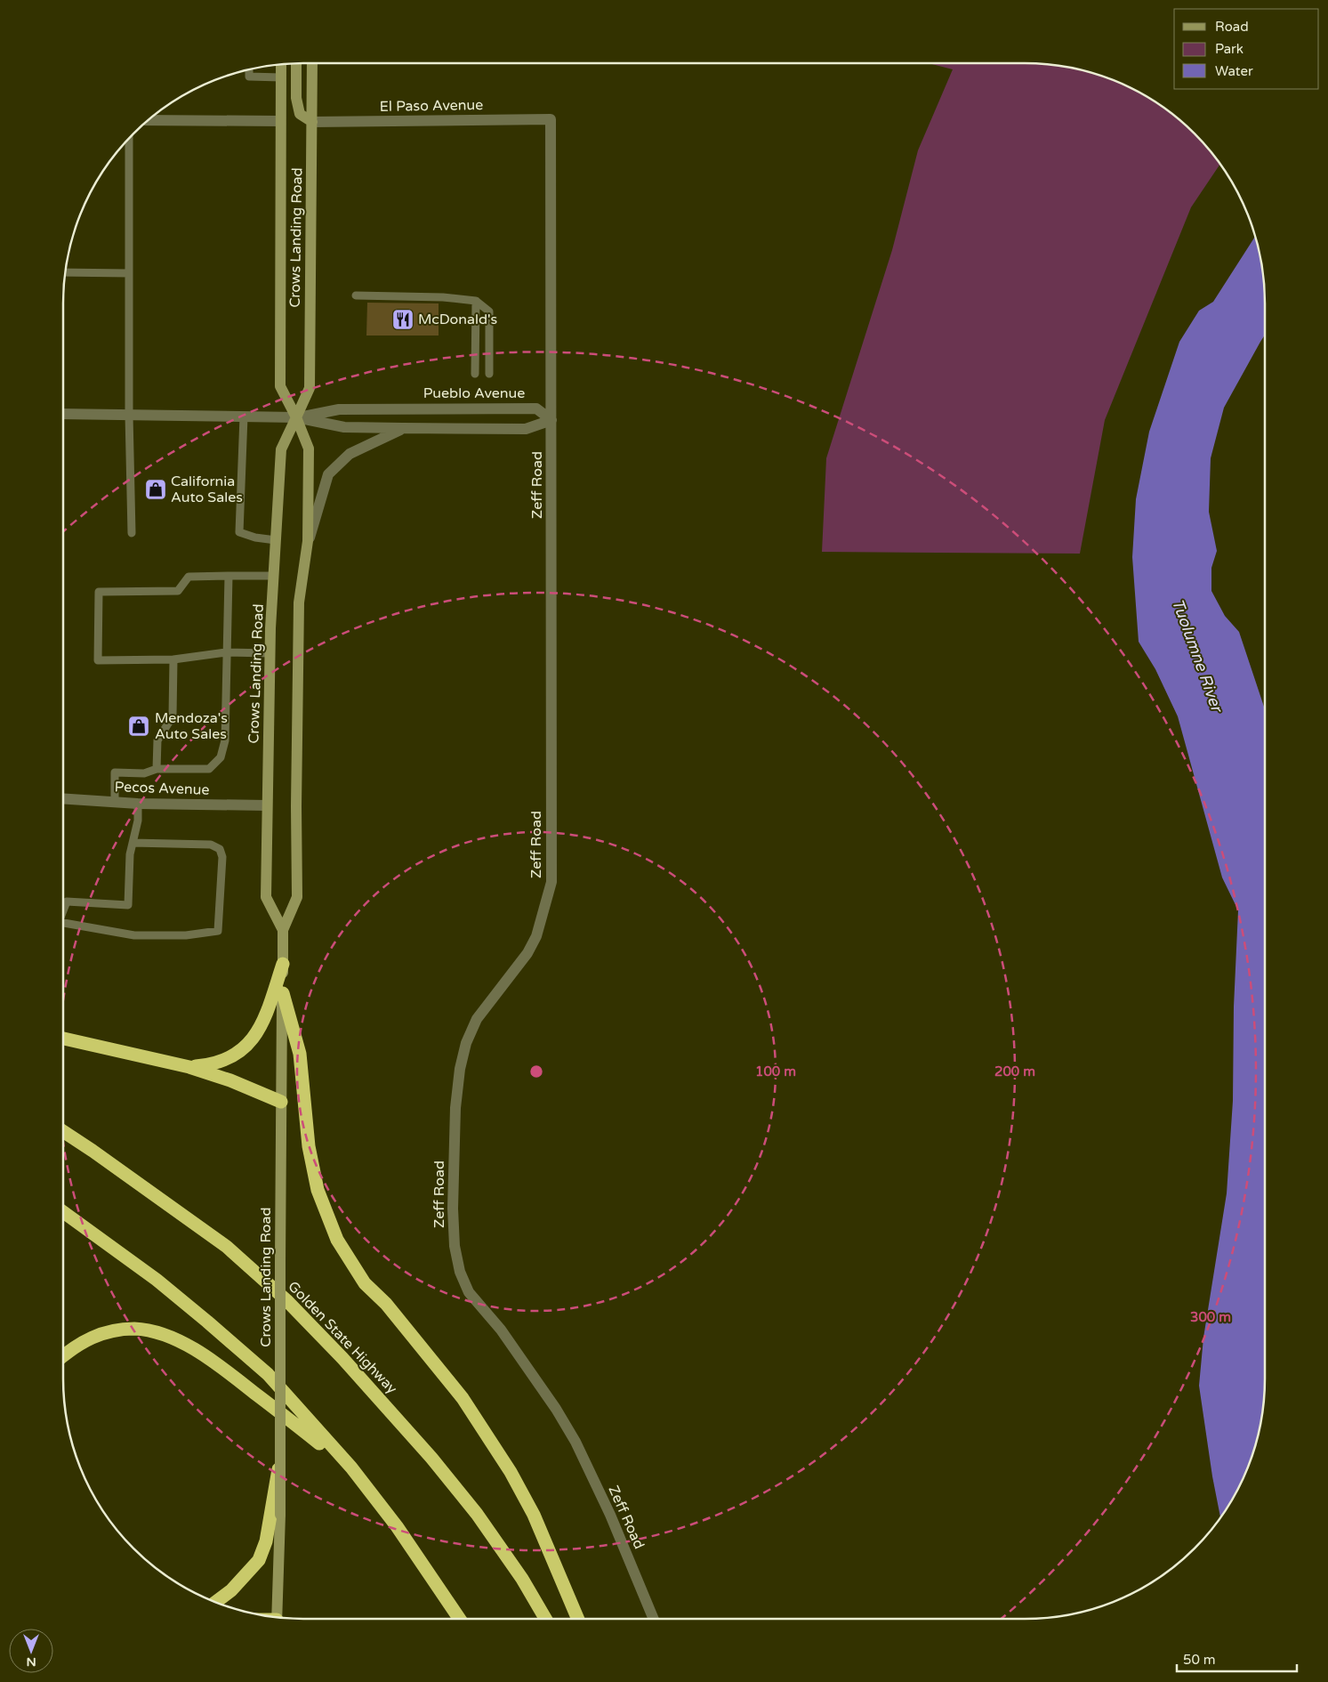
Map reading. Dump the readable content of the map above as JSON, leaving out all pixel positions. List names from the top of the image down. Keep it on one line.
{"streets":{"highway":["Golden State Highway"],"main road":["Crows Landing Road"],"street":["El Paso Avenue","Pueblo Avenue","Zeff Road","Pecos Avenue"]},"crossings":[["El Paso Avenue","Crows Landing Road"],["El Paso Avenue","Zeff Road"],["Crows Landing Road","Pueblo Avenue"],["Crows Landing Road","Pecos Avenue"],["Pueblo Avenue","Zeff Road"]],"water":["Tuolumne River"],"places":{"restaurant":["McDonald's"],"shop":["California Auto Sales","Mendoza's Auto Sales"]},"legend":["Road","Park","Water"],"scale_bar":"50 m","north":"bottom","rings":["100 m","200 m","300 m"]}
